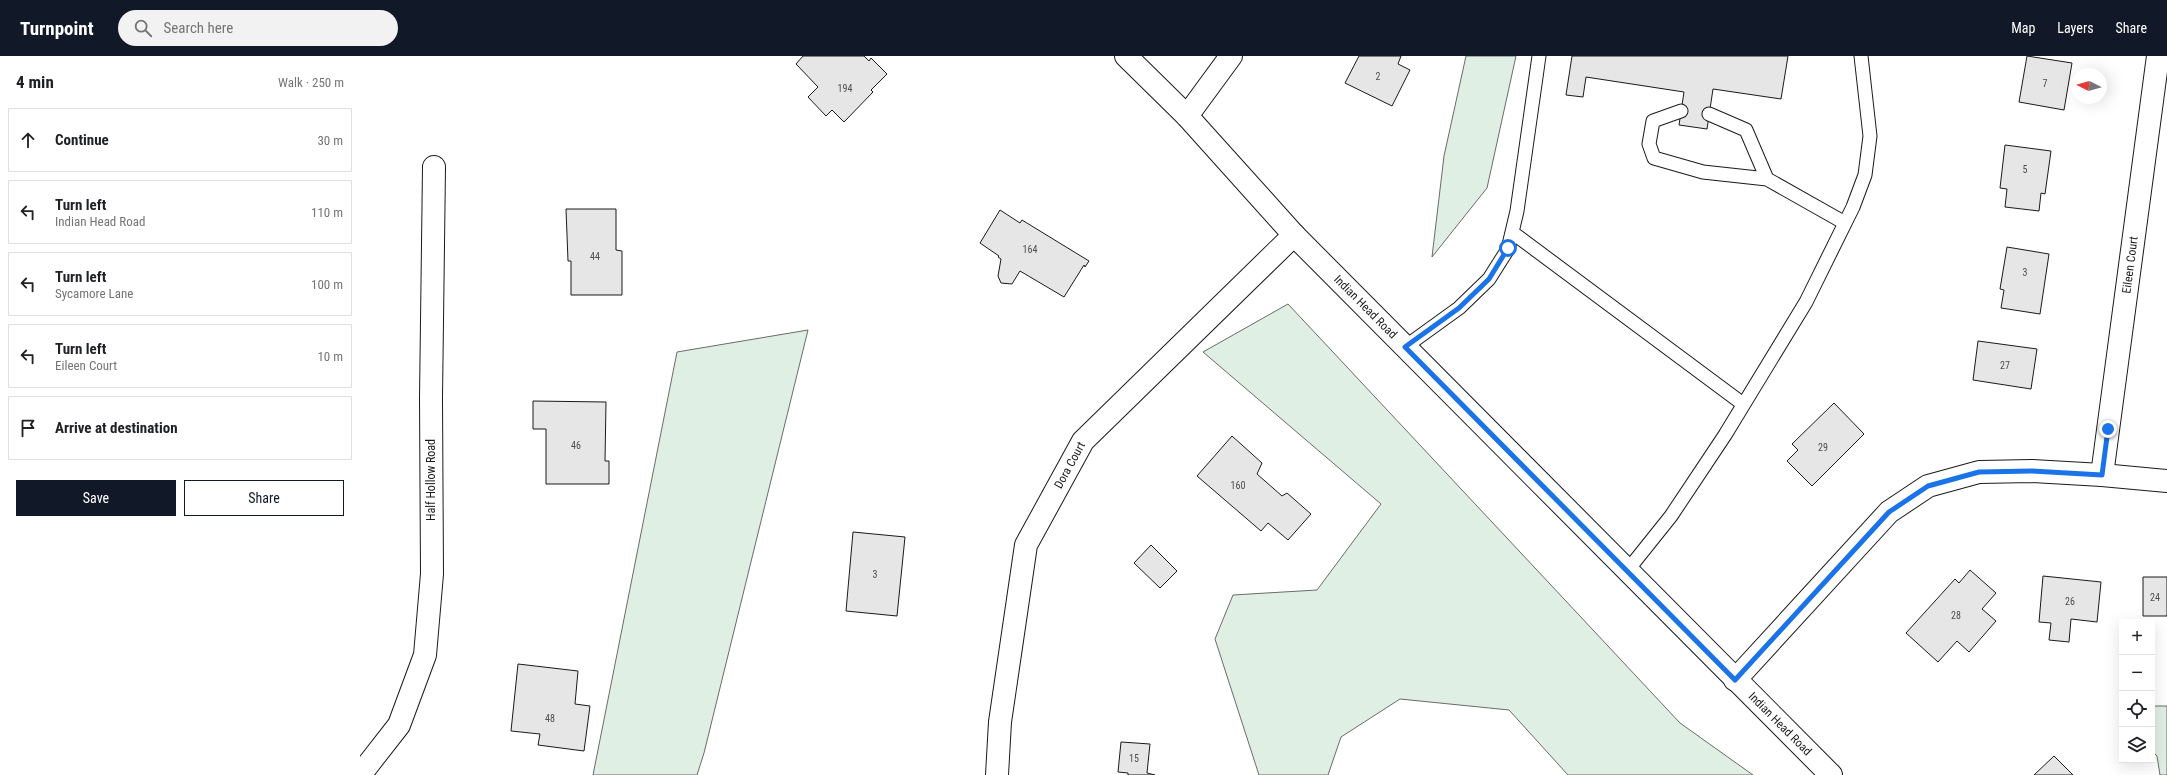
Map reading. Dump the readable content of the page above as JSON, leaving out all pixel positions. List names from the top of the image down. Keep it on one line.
{"streets":{"street":["Eileen Court","Indian Head Road","Dora Court","Half Hollow Road"]},"crossings":[["Indian Head Road","Dora Court"]],"house_numbers":["2","7","194","5","164","44","3","27","46","29","160","3","24","26","28","48","15"],"north":"left","page":{"header":"Turnpoint","search":"Search here","nav":["Map","Layers","Share"],"heading":["4 min","Walk · 250 m"],"list":[["Continue","30 m"],["Turn left","Indian Head Road","110 m"],["Turn left","Sycamore Lane","100 m"],["Turn left","Eileen Court","10 m"],"Arrive at destination"],"buttons":["Save","Share"],"map_buttons":["+","−"]}}
